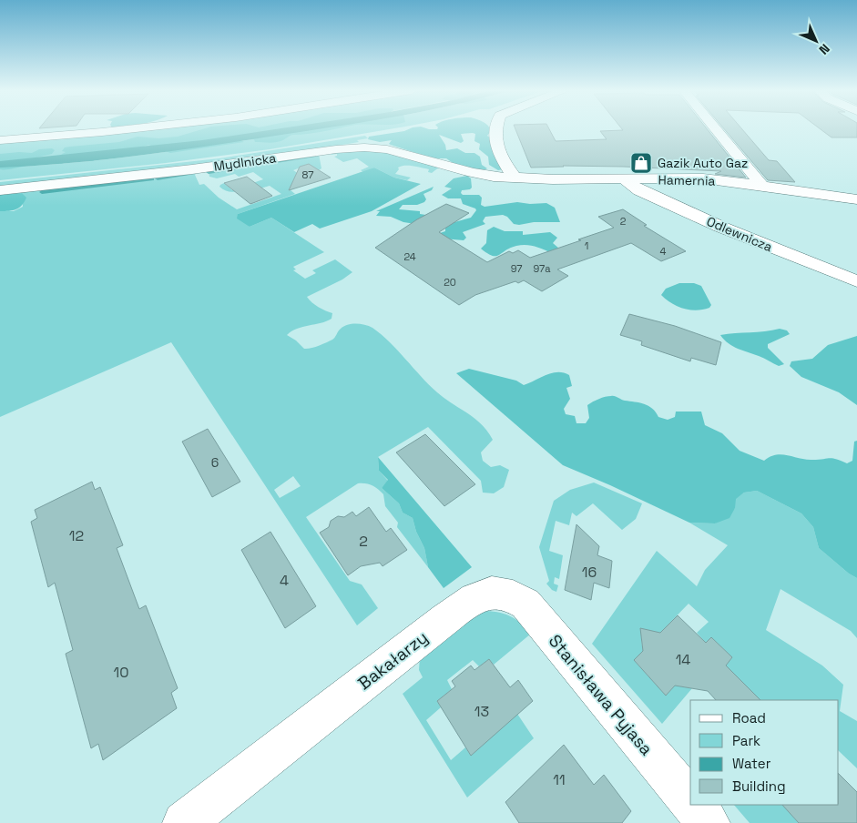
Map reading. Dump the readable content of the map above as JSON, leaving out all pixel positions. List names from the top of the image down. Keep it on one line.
{"streets":{"street":["Mydlnicka","Hamernia","Odlewnicza","Bakałarzy","Stanisława Pyjasa"]},"crossings":[["Mydlnicka","Hamernia"],["Hamernia","Odlewnicza"],["Bakałarzy","Stanisława Pyjasa"]],"places":{"shop":["Gazik Auto Gaz"]},"house_numbers":["87","2","1","4","24","97","97a","20","6","12","2","16","4","14","10","13","11"],"legend":["Road","Park","Water","Building"],"north":"bottom right"}
